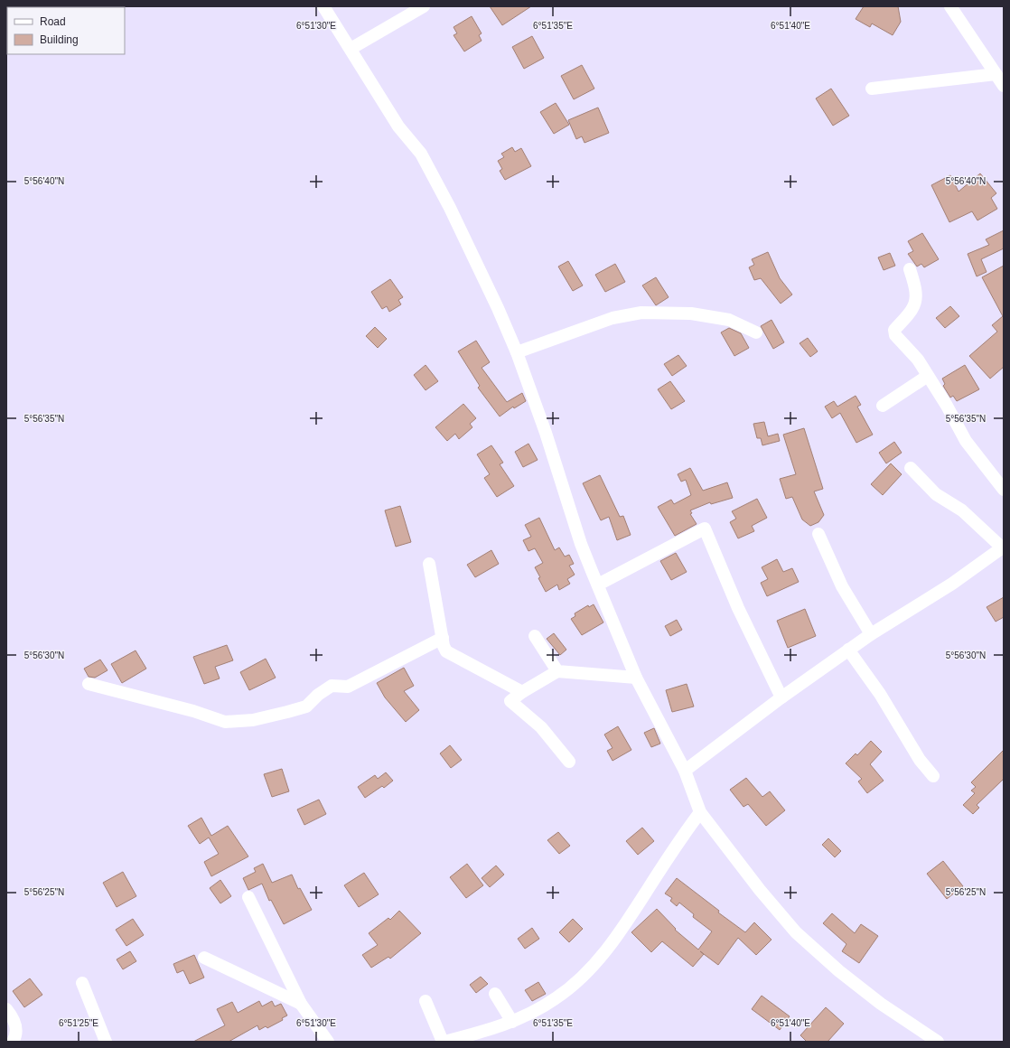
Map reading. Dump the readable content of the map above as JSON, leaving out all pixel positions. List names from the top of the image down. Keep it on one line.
{"legend":["Road","Building"],"coordinates":["6°51'30\"E","6°51'35\"E","6°51'40\"E","5°56'40\"N","5°56'35\"N","5°56'30\"N","5°56'25\"N","6°51'25\"E"]}
